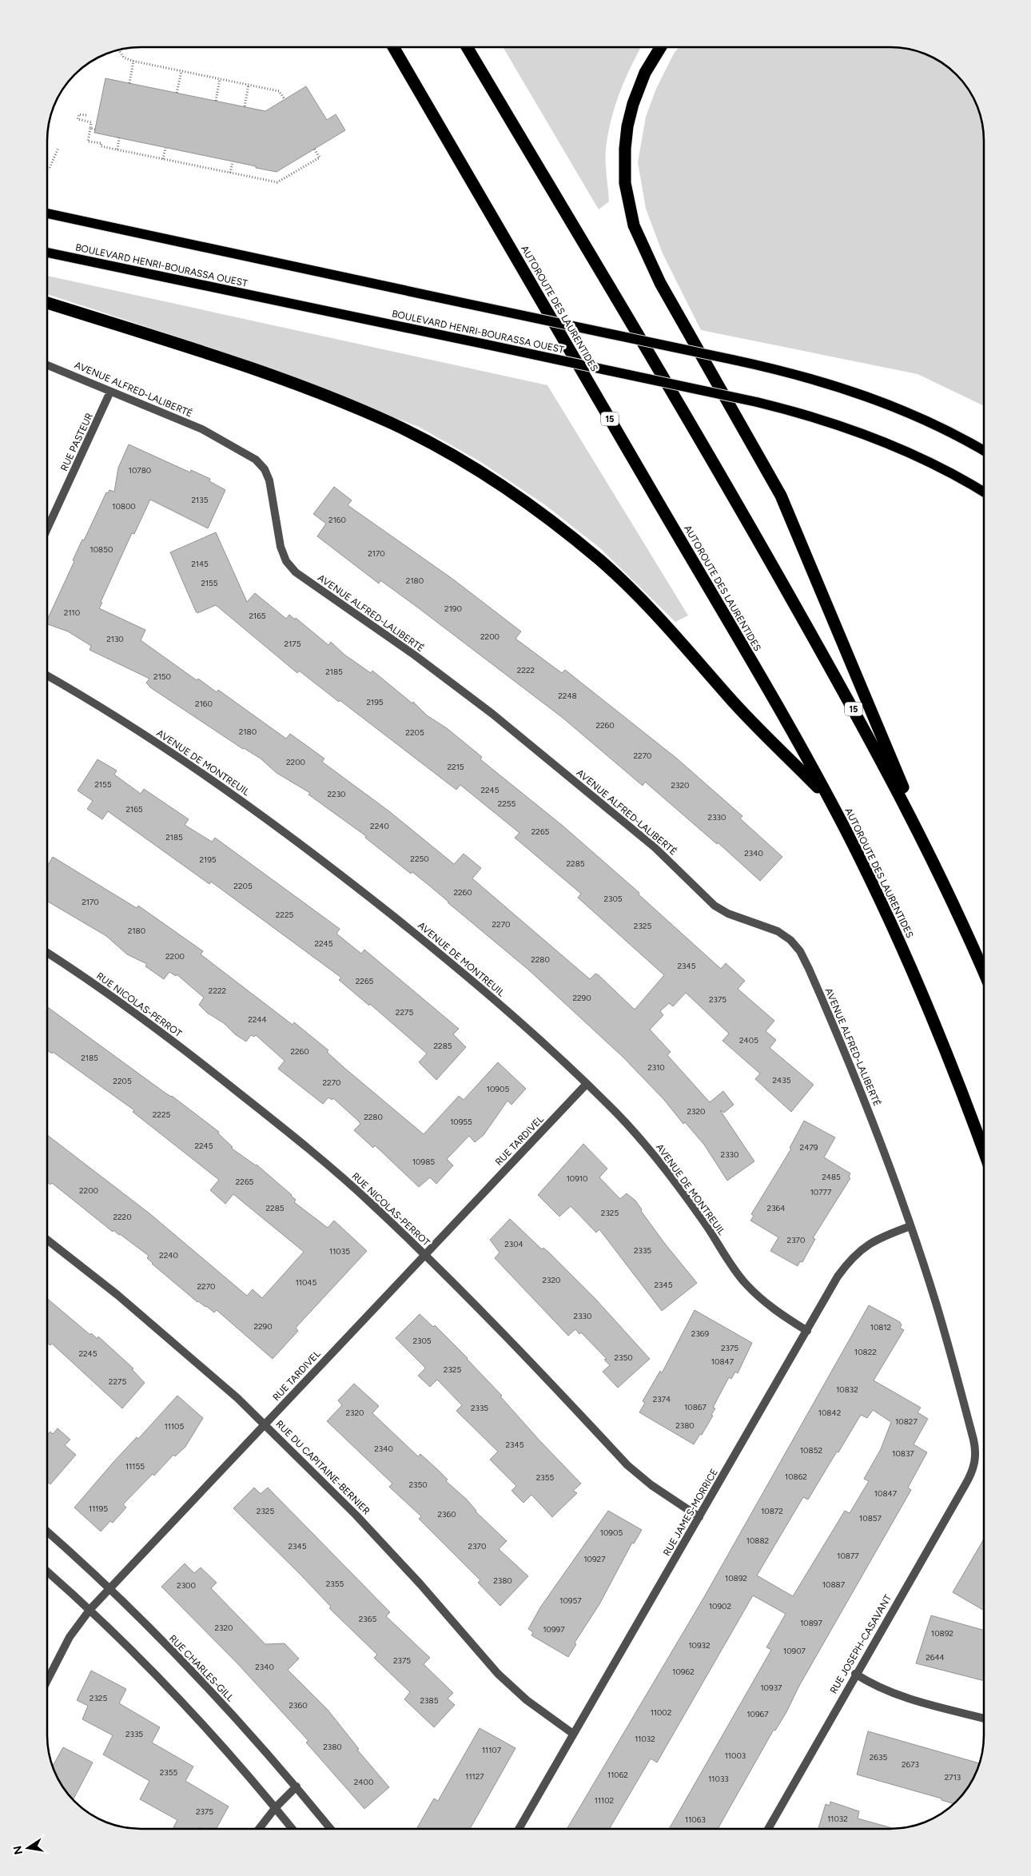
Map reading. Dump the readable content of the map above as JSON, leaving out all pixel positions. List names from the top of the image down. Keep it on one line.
{"streets":{"highway":["AUTOROUTE DES LAURENTIDES","15"],"main road":["BOULEVARD HENRI-BOURASSA OUEST"],"street":["AVENUE ALFRED-LALIBERTÉ","RUE PASTEUR","AVENUE DE MONTREUIL","RUE NICOLAS-PERROT","RUE TARDIVEL","RUE DU CAPITAINE-BERNIER","RUE JAMES-MORRICE","RUE JOSEPH-CASAVANT","RUE CHARLES-GILL"]},"crossings":[["AVENUE ALFRED-LALIBERTÉ","RUE PASTEUR"],["AVENUE ALFRED-LALIBERTÉ","RUE JAMES-MORRICE"],["AVENUE ALFRED-LALIBERTÉ","RUE JOSEPH-CASAVANT"],["AVENUE DE MONTREUIL","RUE TARDIVEL"],["AVENUE DE MONTREUIL","RUE JAMES-MORRICE"],["RUE NICOLAS-PERROT","RUE TARDIVEL"],["RUE NICOLAS-PERROT","RUE JAMES-MORRICE"],["RUE TARDIVEL","RUE DU CAPITAINE-BERNIER"],["RUE TARDIVEL","RUE CHARLES-GILL"],["RUE DU CAPITAINE-BERNIER","RUE JAMES-MORRICE"]],"house_numbers":["10780","2135","10800","2160","10850","2170","2145","2180","2155","2190","2110","2165","2200","2130","2175","2222","2185","2150","2248","2195","2160","2260","2180","2205","2270","2200","2215","2155","2320","2245","2230","2255","2165","2330","2240","2265","2185","2340","2250","2195","2285","2205","2260","2305","2170","2225","2270","2325","2180","2245","2200","2280","2345","2265","2222","2290","2375","2275","2244","2405","2285","2260","2185","2310","2435","2205","2270","10905","2320","2225","2280","10955","2245","2479","2330","10985","2485","10910","2265","2200","10777","2285","2364","2325","2220","2370","2304","2335","11035","2240","2320","11045","2345","2270","2330","2290","10812","2369","2305","2375","10822","2245","2350","10847","2325","2275","10832","2374","10867","2335","2320","10842","10827","2380","11105","2345","2340","10852","10837","11155","10862","2355","2350","10847","11195","2325","10872","2360","10857","10905","10882","2345","2370","10877","10927","10892","2380","2355","10887","2300","10957","10902","2365","10897","2320","10997","10892","10932","10907","2644","2375","2340","10962","10937","2325","2385","2360","11002","10967","2335","11032","2380","11107","11003","2635","2673","2355","11062","11127","2713","11033","2400","11102","2375","11032","11063"],"north":"left"}
